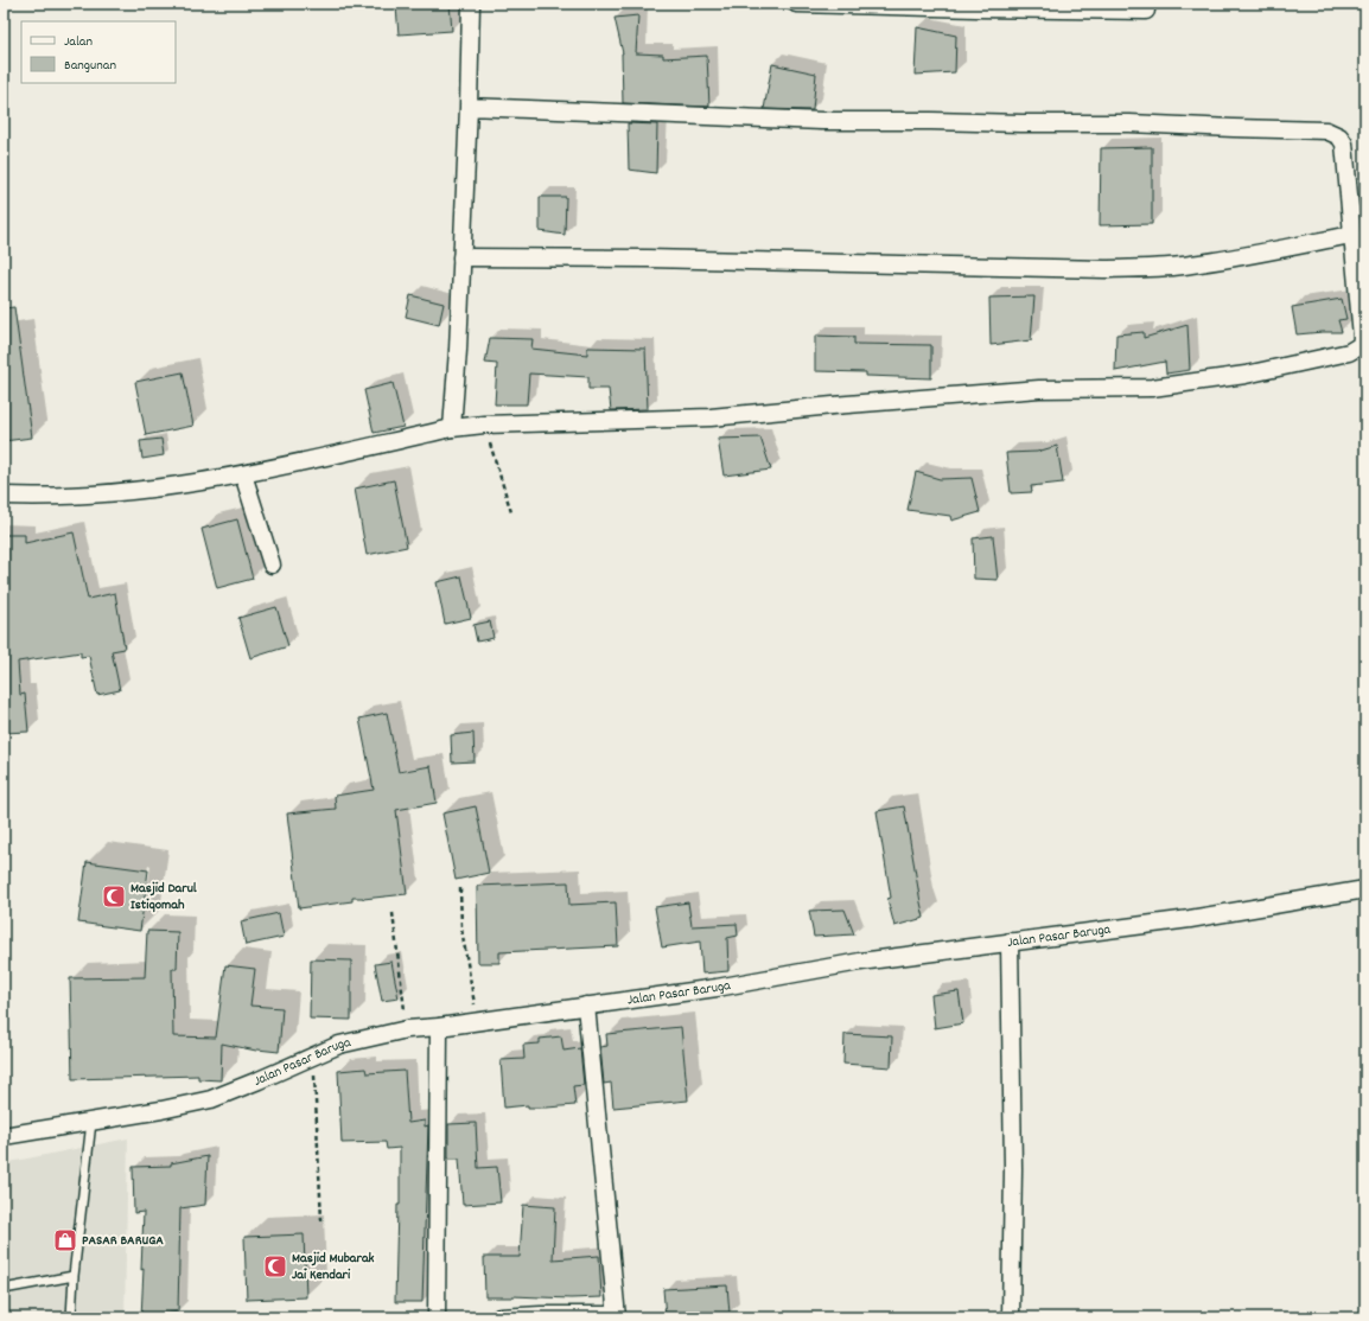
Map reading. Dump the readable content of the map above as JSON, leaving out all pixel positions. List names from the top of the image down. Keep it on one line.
{"streets":{"street":["Jalan Pasar Baruga"]},"places":{"mosque":["Masjid Darul Istiqomah","Masjid Mubarak Jai Kendari"],"shop":["PASAR BARUGA"]},"legend":["Jalan","Bangunan"]}
